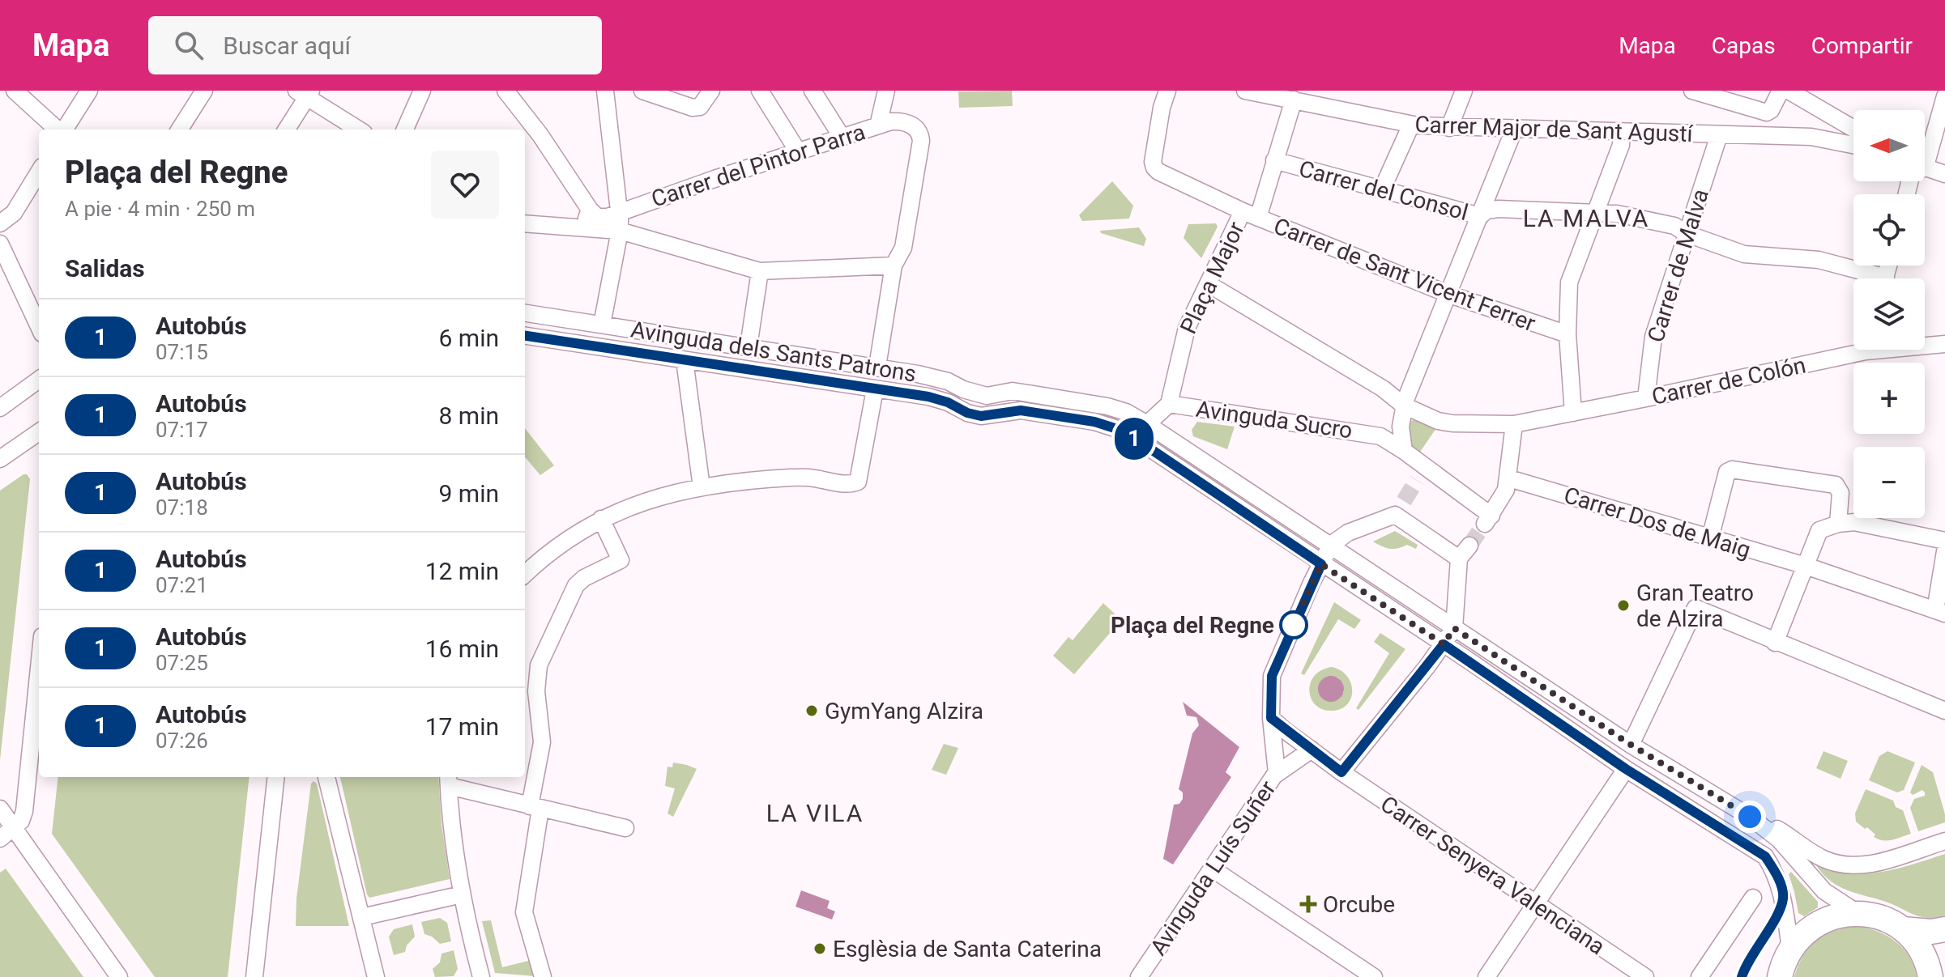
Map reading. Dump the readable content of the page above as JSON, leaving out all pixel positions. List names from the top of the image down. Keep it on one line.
{"streets":{"street":["Carrer Major de Sant Agustí","Carrer del Pintor Parra","Carrer del Consol","Carrer de Malva","Carrer de Sant Vicent Ferrer","Plaça Major","Avinguda dels Sants Patrons","Carrer de Colón","Avinguda Sucro","Carrer Dos de Maig","Avinguda Luís Suñer","Carrer Senyera Valenciana"]},"crossings":[["Carrer Major de Sant Agustí","Carrer de Malva"],["Carrer del Consol","Carrer de Malva"],["Carrer de Malva","Carrer de Colón"],["Carrer de Sant Vicent Ferrer","Plaça Major"],["Plaça Major","Carrer de Colón"],["Plaça Major","Avinguda Sucro"],["Avinguda dels Sants Patrons","Avinguda Sucro"],["Avinguda Sucro","Carrer Dos de Maig"]],"districts":["LA MALVA","LA VILA"],"places":{"other":["Gran Teatro de Alzira","Plaça del Regne","GymYang Alzira","Esglèsia de Santa Caterina"],"health":["Orcube"]},"lines":["bus line 1"],"north":"left","page":{"header":"Mapa","search":"Buscar aquí","nav":["Mapa","Capas","Compartir"],"on_map":"1","map_buttons":["+","−"],"heading":[["Plaça del Regne","A pie · 4 min · 250 m"],"Salidas"],"list":[{"mark":"1","name":"Autobús","note":"07:15","value":"6 min"},{"mark":"1","name":"Autobús","note":"07:17","value":"8 min"},{"mark":"1","name":"Autobús","note":"07:18","value":"9 min"},{"mark":"1","name":"Autobús","note":"07:21","value":"12 min"},{"mark":"1","name":"Autobús","note":"07:25","value":"16 min"},{"mark":"1","name":"Autobús","note":"07:26","value":"17 min"}]}}
